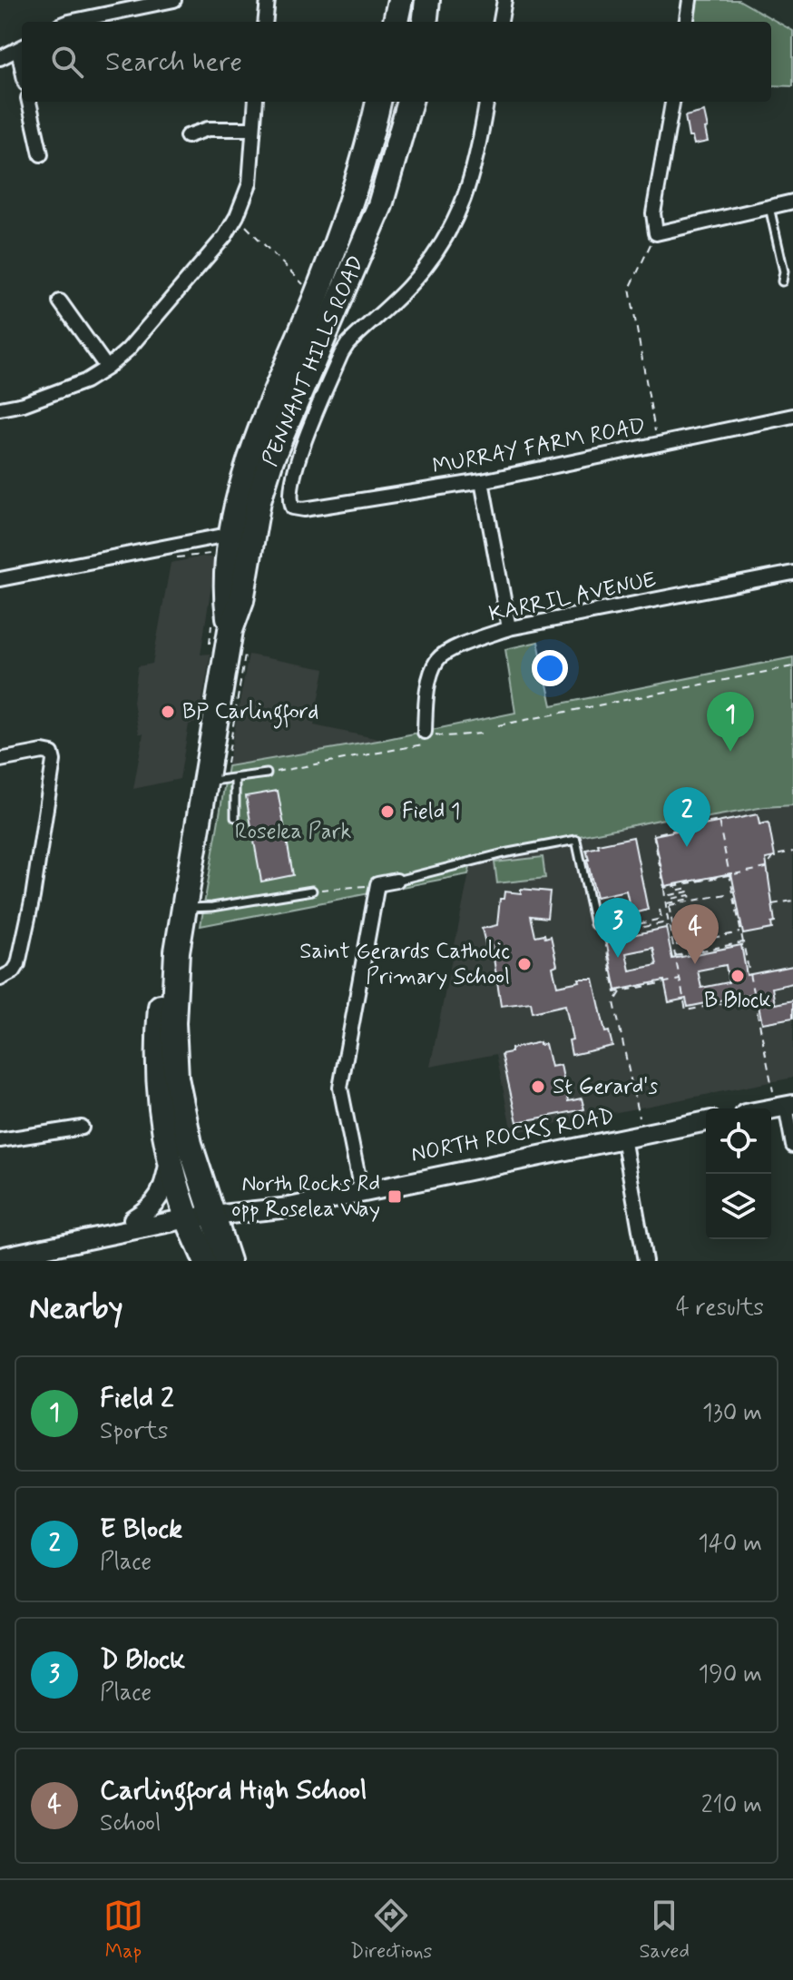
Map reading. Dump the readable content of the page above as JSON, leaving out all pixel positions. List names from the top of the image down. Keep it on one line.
{"streets":{"highway":["PENNANT HILLS ROAD"],"street":["MURRAY FARM ROAD","KARRIL AVENUE","NORTH ROCKS ROAD"]},"crossings":[["PENNANT HILLS ROAD","NORTH ROCKS ROAD"]],"parks":["Roselea Park"],"places":{"other":["BP Carlingford","Field 1","Saint Gerards Catholic Primary School","B Block","St Gerard's"],"transit":["North Rocks Rd opp Roselea Way"]},"page":{"search":"Search here","pins":["1","2","3","4"],"heading":["Nearby","4 results"],"list":[{"mark":"1","name":"Field 2","note":"Sports","value":"130 m"},{"mark":"2","name":"E Block","note":"Place","value":"140 m"},{"mark":"3","name":"D Block","note":"Place","value":"190 m"},{"mark":"4","name":"Carlingford High School","note":"School","value":"210 m"}],"nav":["Map","Directions","Saved"]}}
